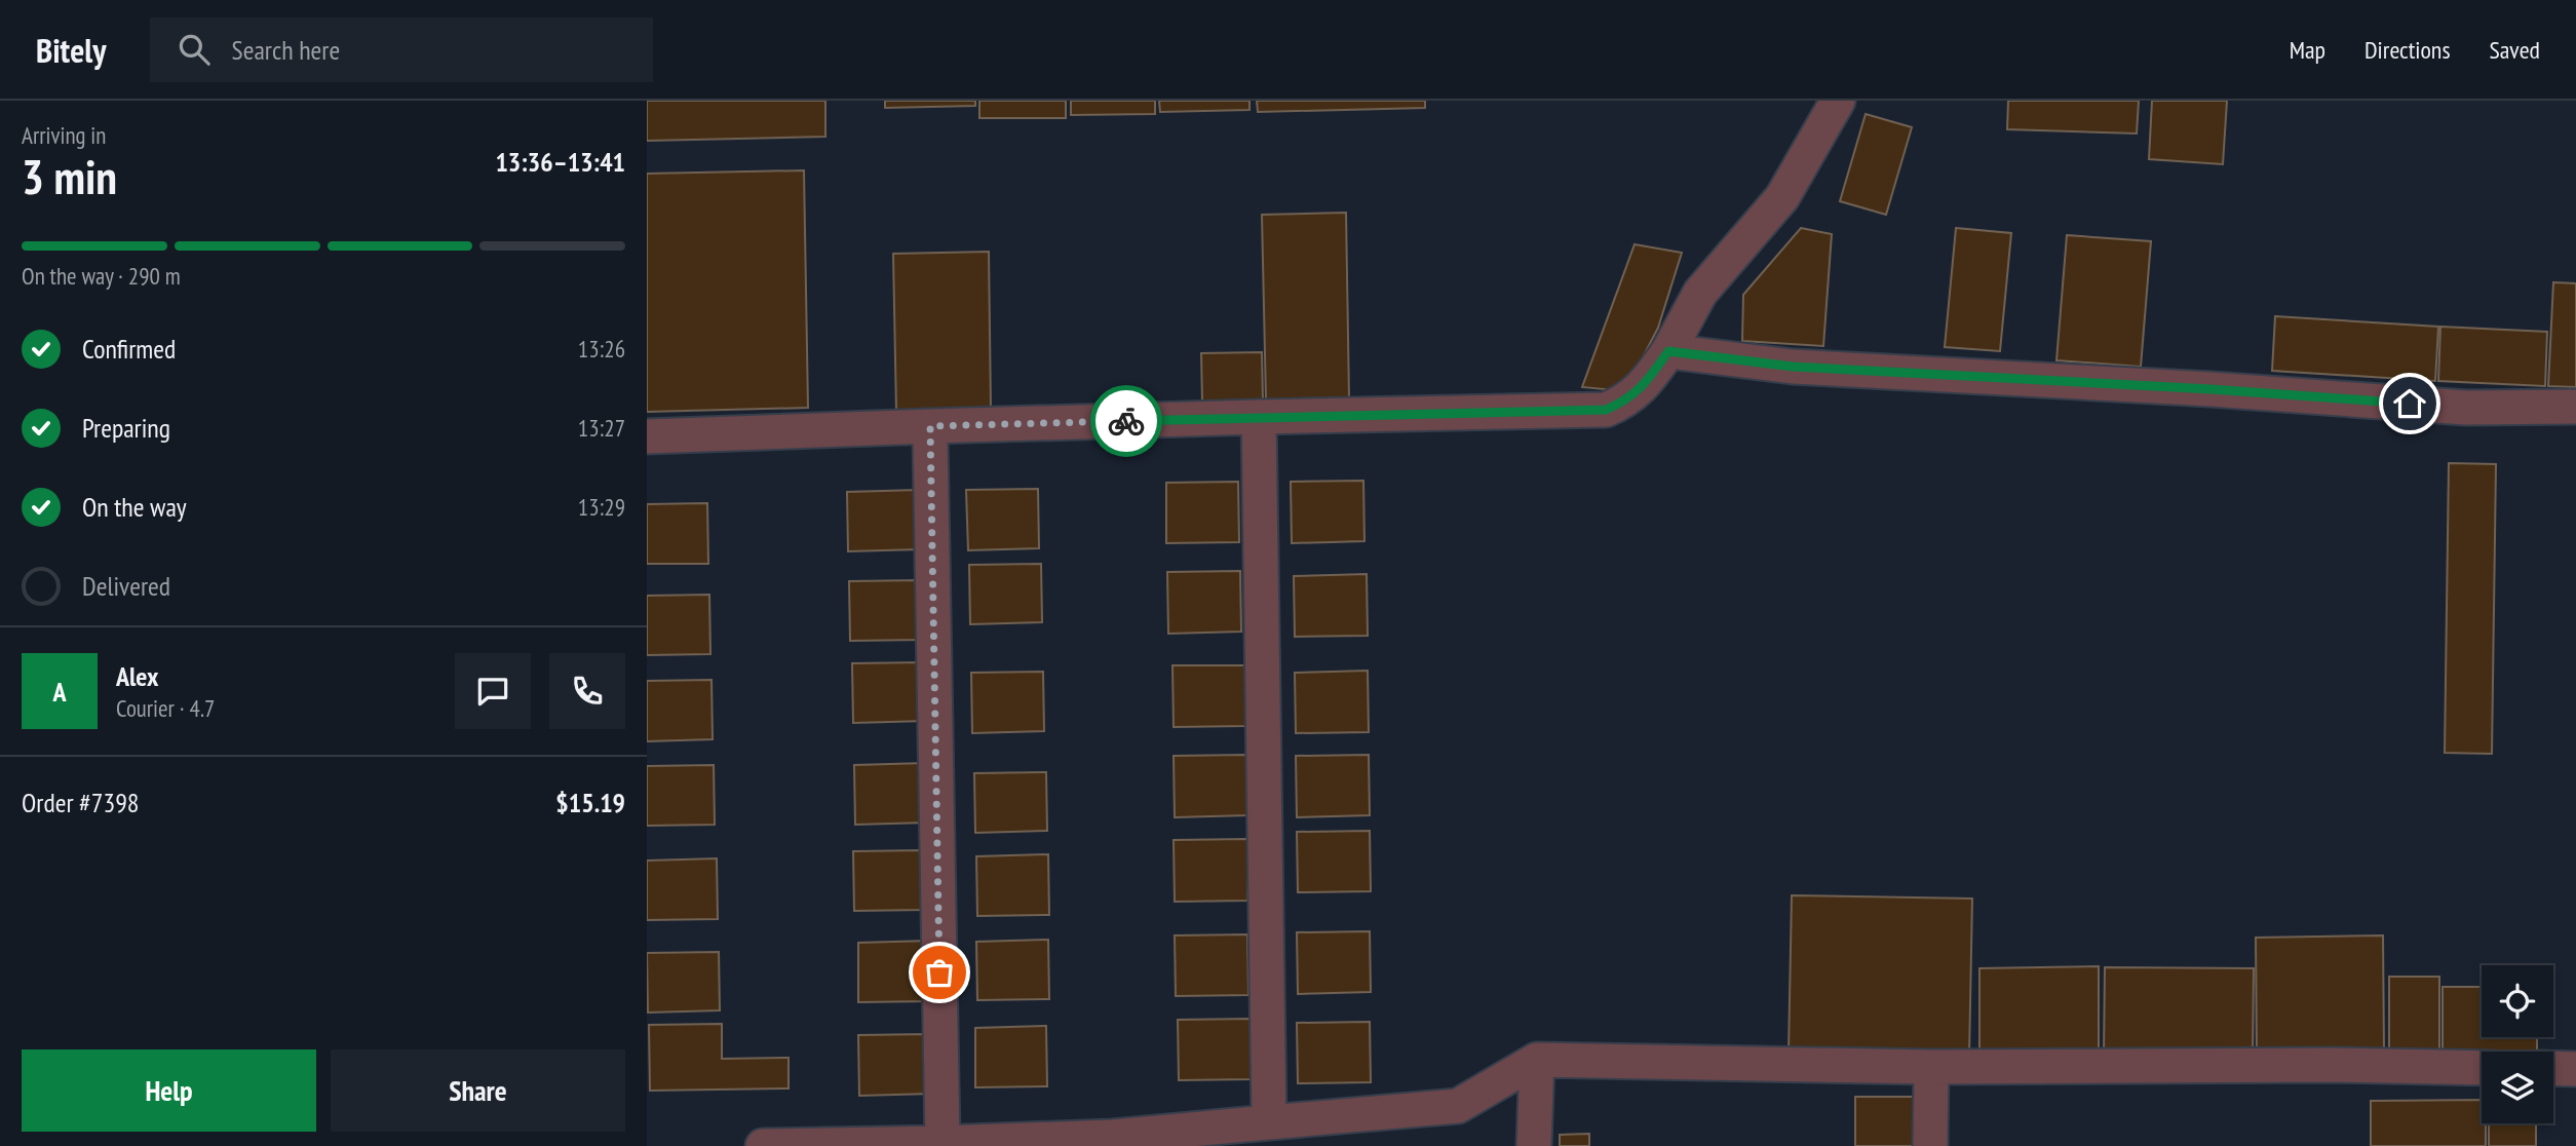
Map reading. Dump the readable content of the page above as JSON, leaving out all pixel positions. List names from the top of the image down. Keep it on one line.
{"page":{"header":"Bitely","search":"Search here","nav":["Map","Directions","Saved"],"heading":["3 min","Arriving in","13:36–13:41"],"panel":["Alex","Courier · 4.7","Order #7398","$15.19"],"bar":"On the way · 290 m","list":[["Confirmed","13:26"],["Preparing","13:27"],["On the way","13:29"],"Delivered"],"round":"A","buttons":["Help","Share"]}}
